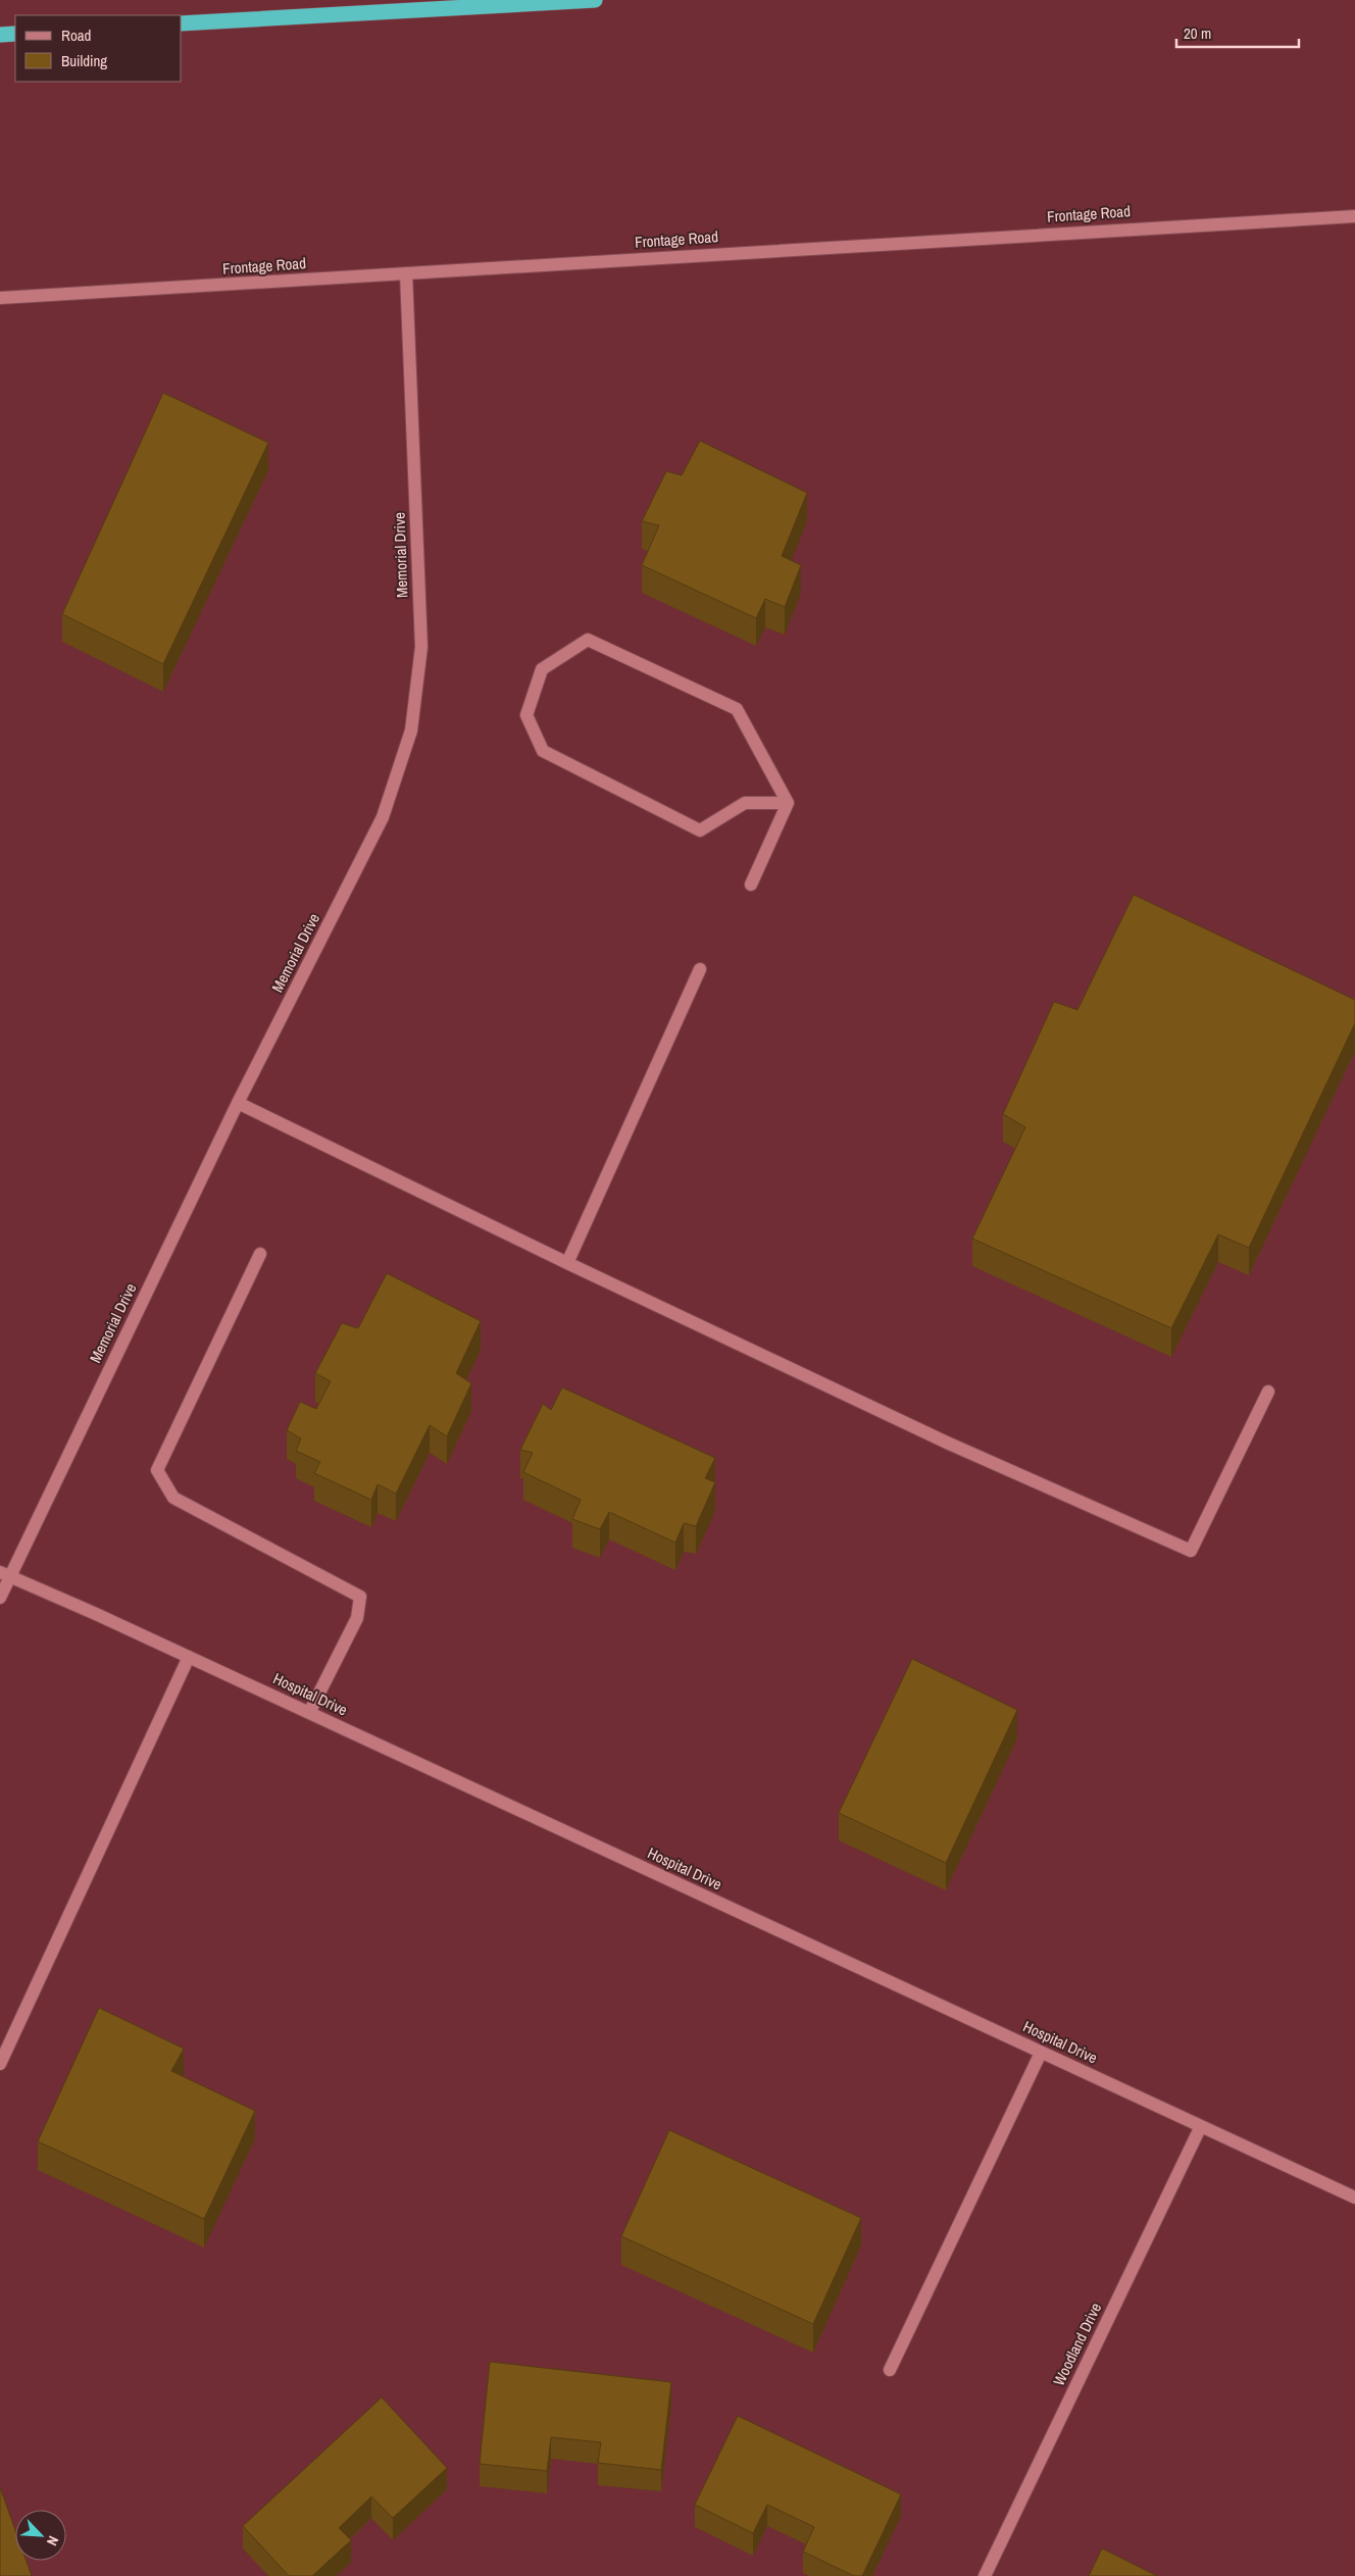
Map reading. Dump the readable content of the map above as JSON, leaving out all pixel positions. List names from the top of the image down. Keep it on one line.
{"streets":{"street":["Frontage Road","Memorial Drive","Hospital Drive","Woodland Drive"]},"crossings":[["Frontage Road","Memorial Drive"],["Memorial Drive","Hospital Drive"],["Hospital Drive","Woodland Drive"]],"legend":["Road","Building"],"scale_bar":"20 m","north":"bottom right"}
